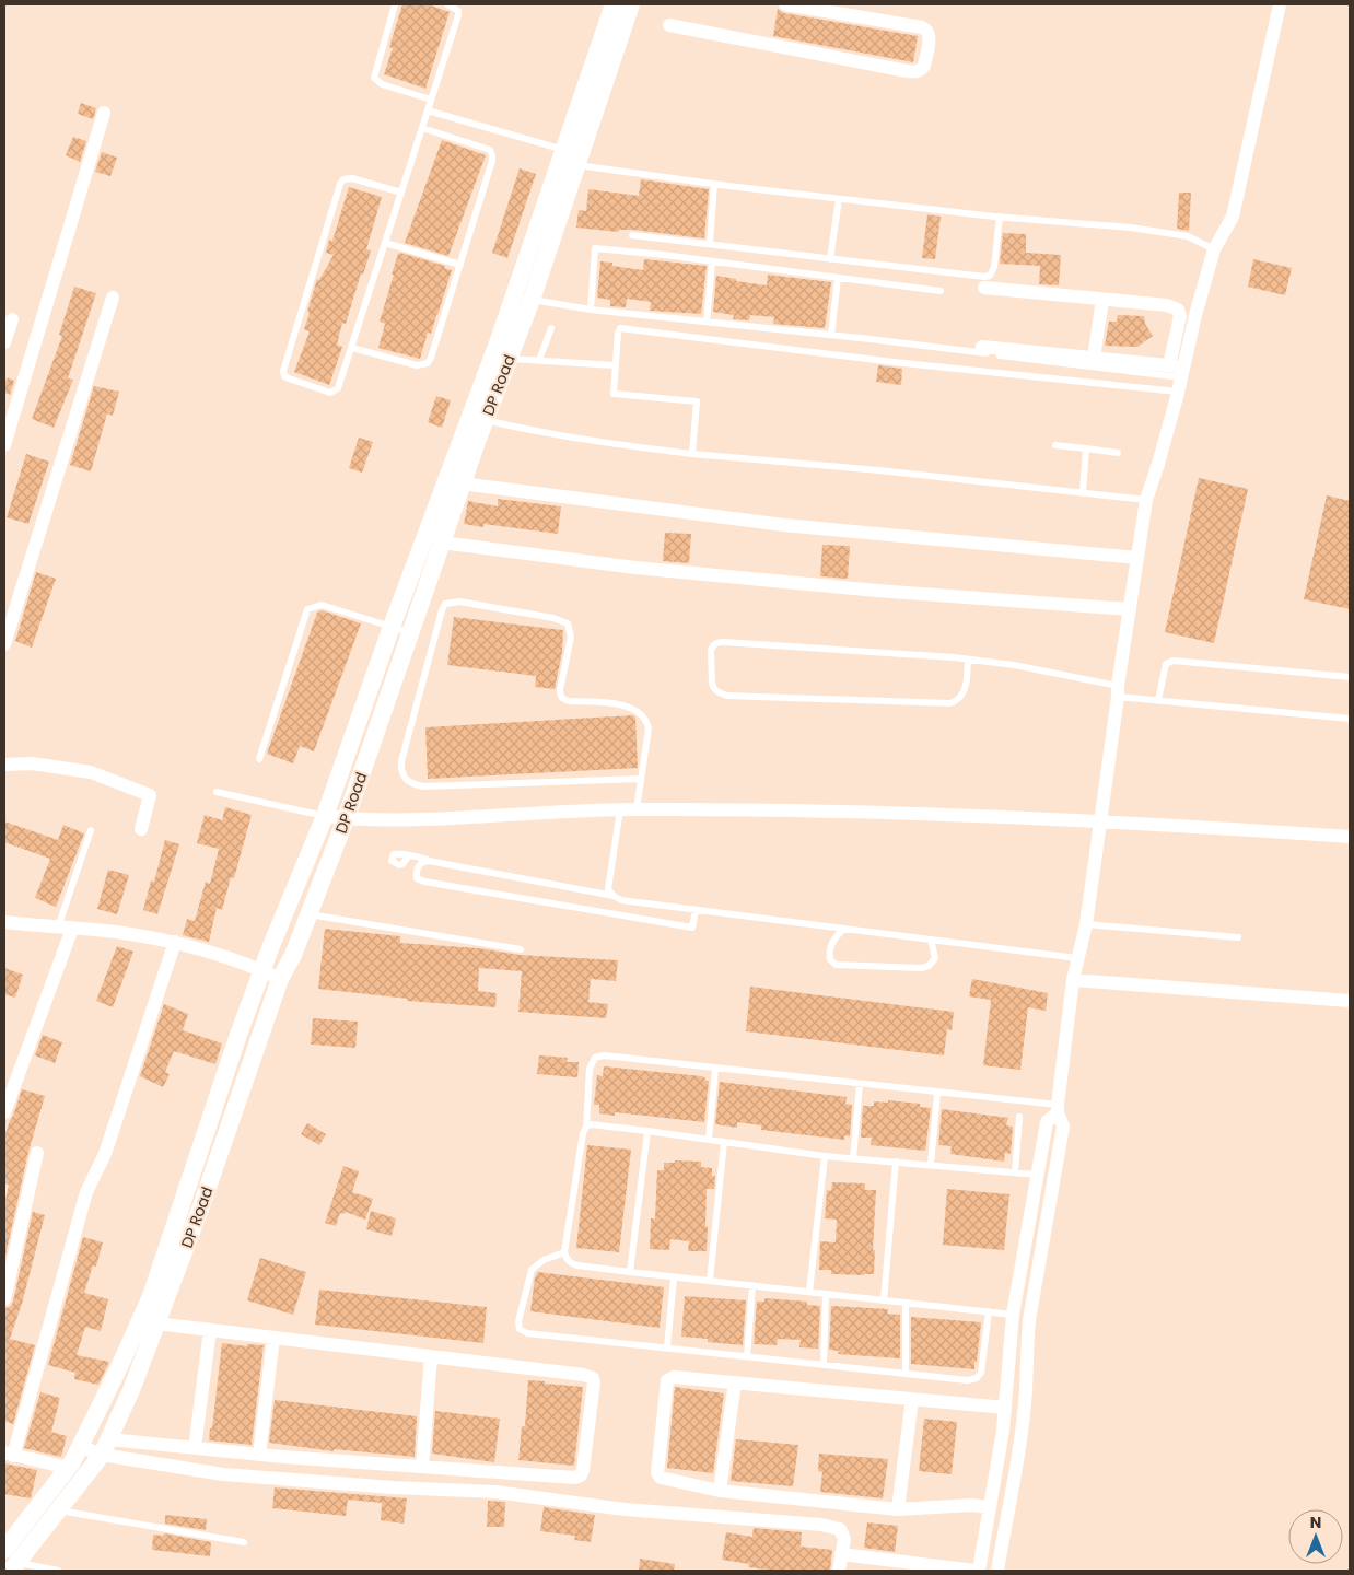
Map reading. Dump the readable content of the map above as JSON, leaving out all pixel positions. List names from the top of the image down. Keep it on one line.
{"streets":{"street":["DP Road"]},"north":"top"}
